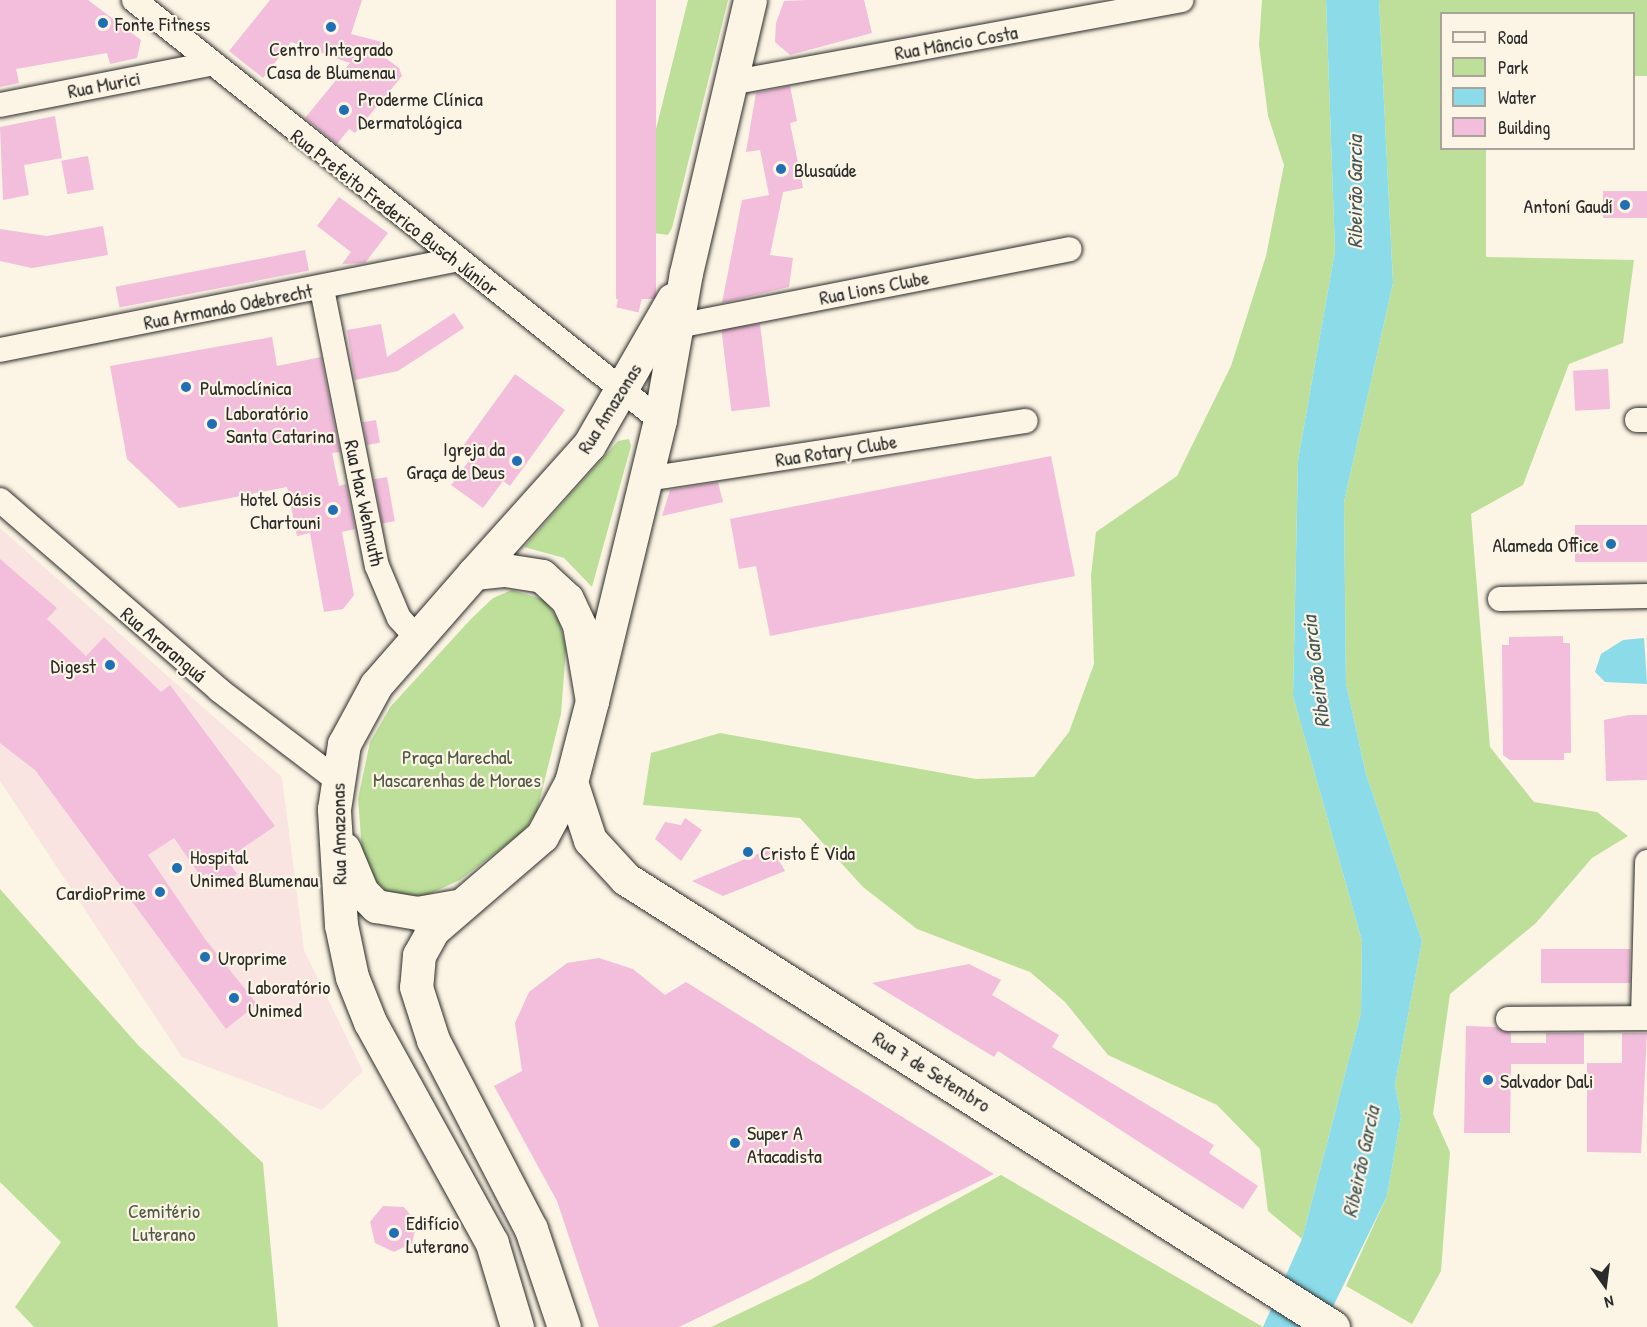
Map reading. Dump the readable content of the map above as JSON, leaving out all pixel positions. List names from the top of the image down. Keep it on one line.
{"streets":{"main road":["Rua Amazonas","Rua 7 de Setembro"],"street":["Rua Mâncio Costa","Rua Murici","Rua Prefeito Frederico Busch Júnior","Rua Lions Clube","Rua Armando Odebrecht","Rua Rotary Clube","Rua Max Wehmuth","Rua Araranguá"]},"crossings":[["Rua Mâncio Costa","Rua Amazonas"],["Rua Murici","Rua Prefeito Frederico Busch Júnior"],["Rua Prefeito Frederico Busch Júnior","Rua Armando Odebrecht"],["Rua Prefeito Frederico Busch Júnior","Rua Amazonas"],["Rua Lions Clube","Rua Amazonas"],["Rua Armando Odebrecht","Rua Max Wehmuth"],["Rua Amazonas","Rua Rotary Clube"],["Rua Amazonas","Rua Max Wehmuth"],["Rua Amazonas","Rua Araranguá"],["Rua Amazonas","Rua 7 de Setembro"]],"water":["Ribeirão Garcia"],"parks":["Praça Marechal Mascarenhas de Moraes","Cemitério Luterano"],"places":["Fonte Fitness","Centro Integrado Casa de Blumenau","Proderme Clínica Dermatológica","Blusaúde","Antoní Gaudí","Pulmoclínica","Laboratório Santa Catarina","Igreja da Graça de Deus","Hotel Oásis Chartouni","Alameda Office","Digest","Cristo É Vida","Hospital Unimed Blumenau","CardioPrime","Uroprime","Laboratório Unimed","Salvador Dali","Super A Atacadista","Edifício Luterano"],"legend":["Road","Park","Water","Building"],"north":"bottom"}
